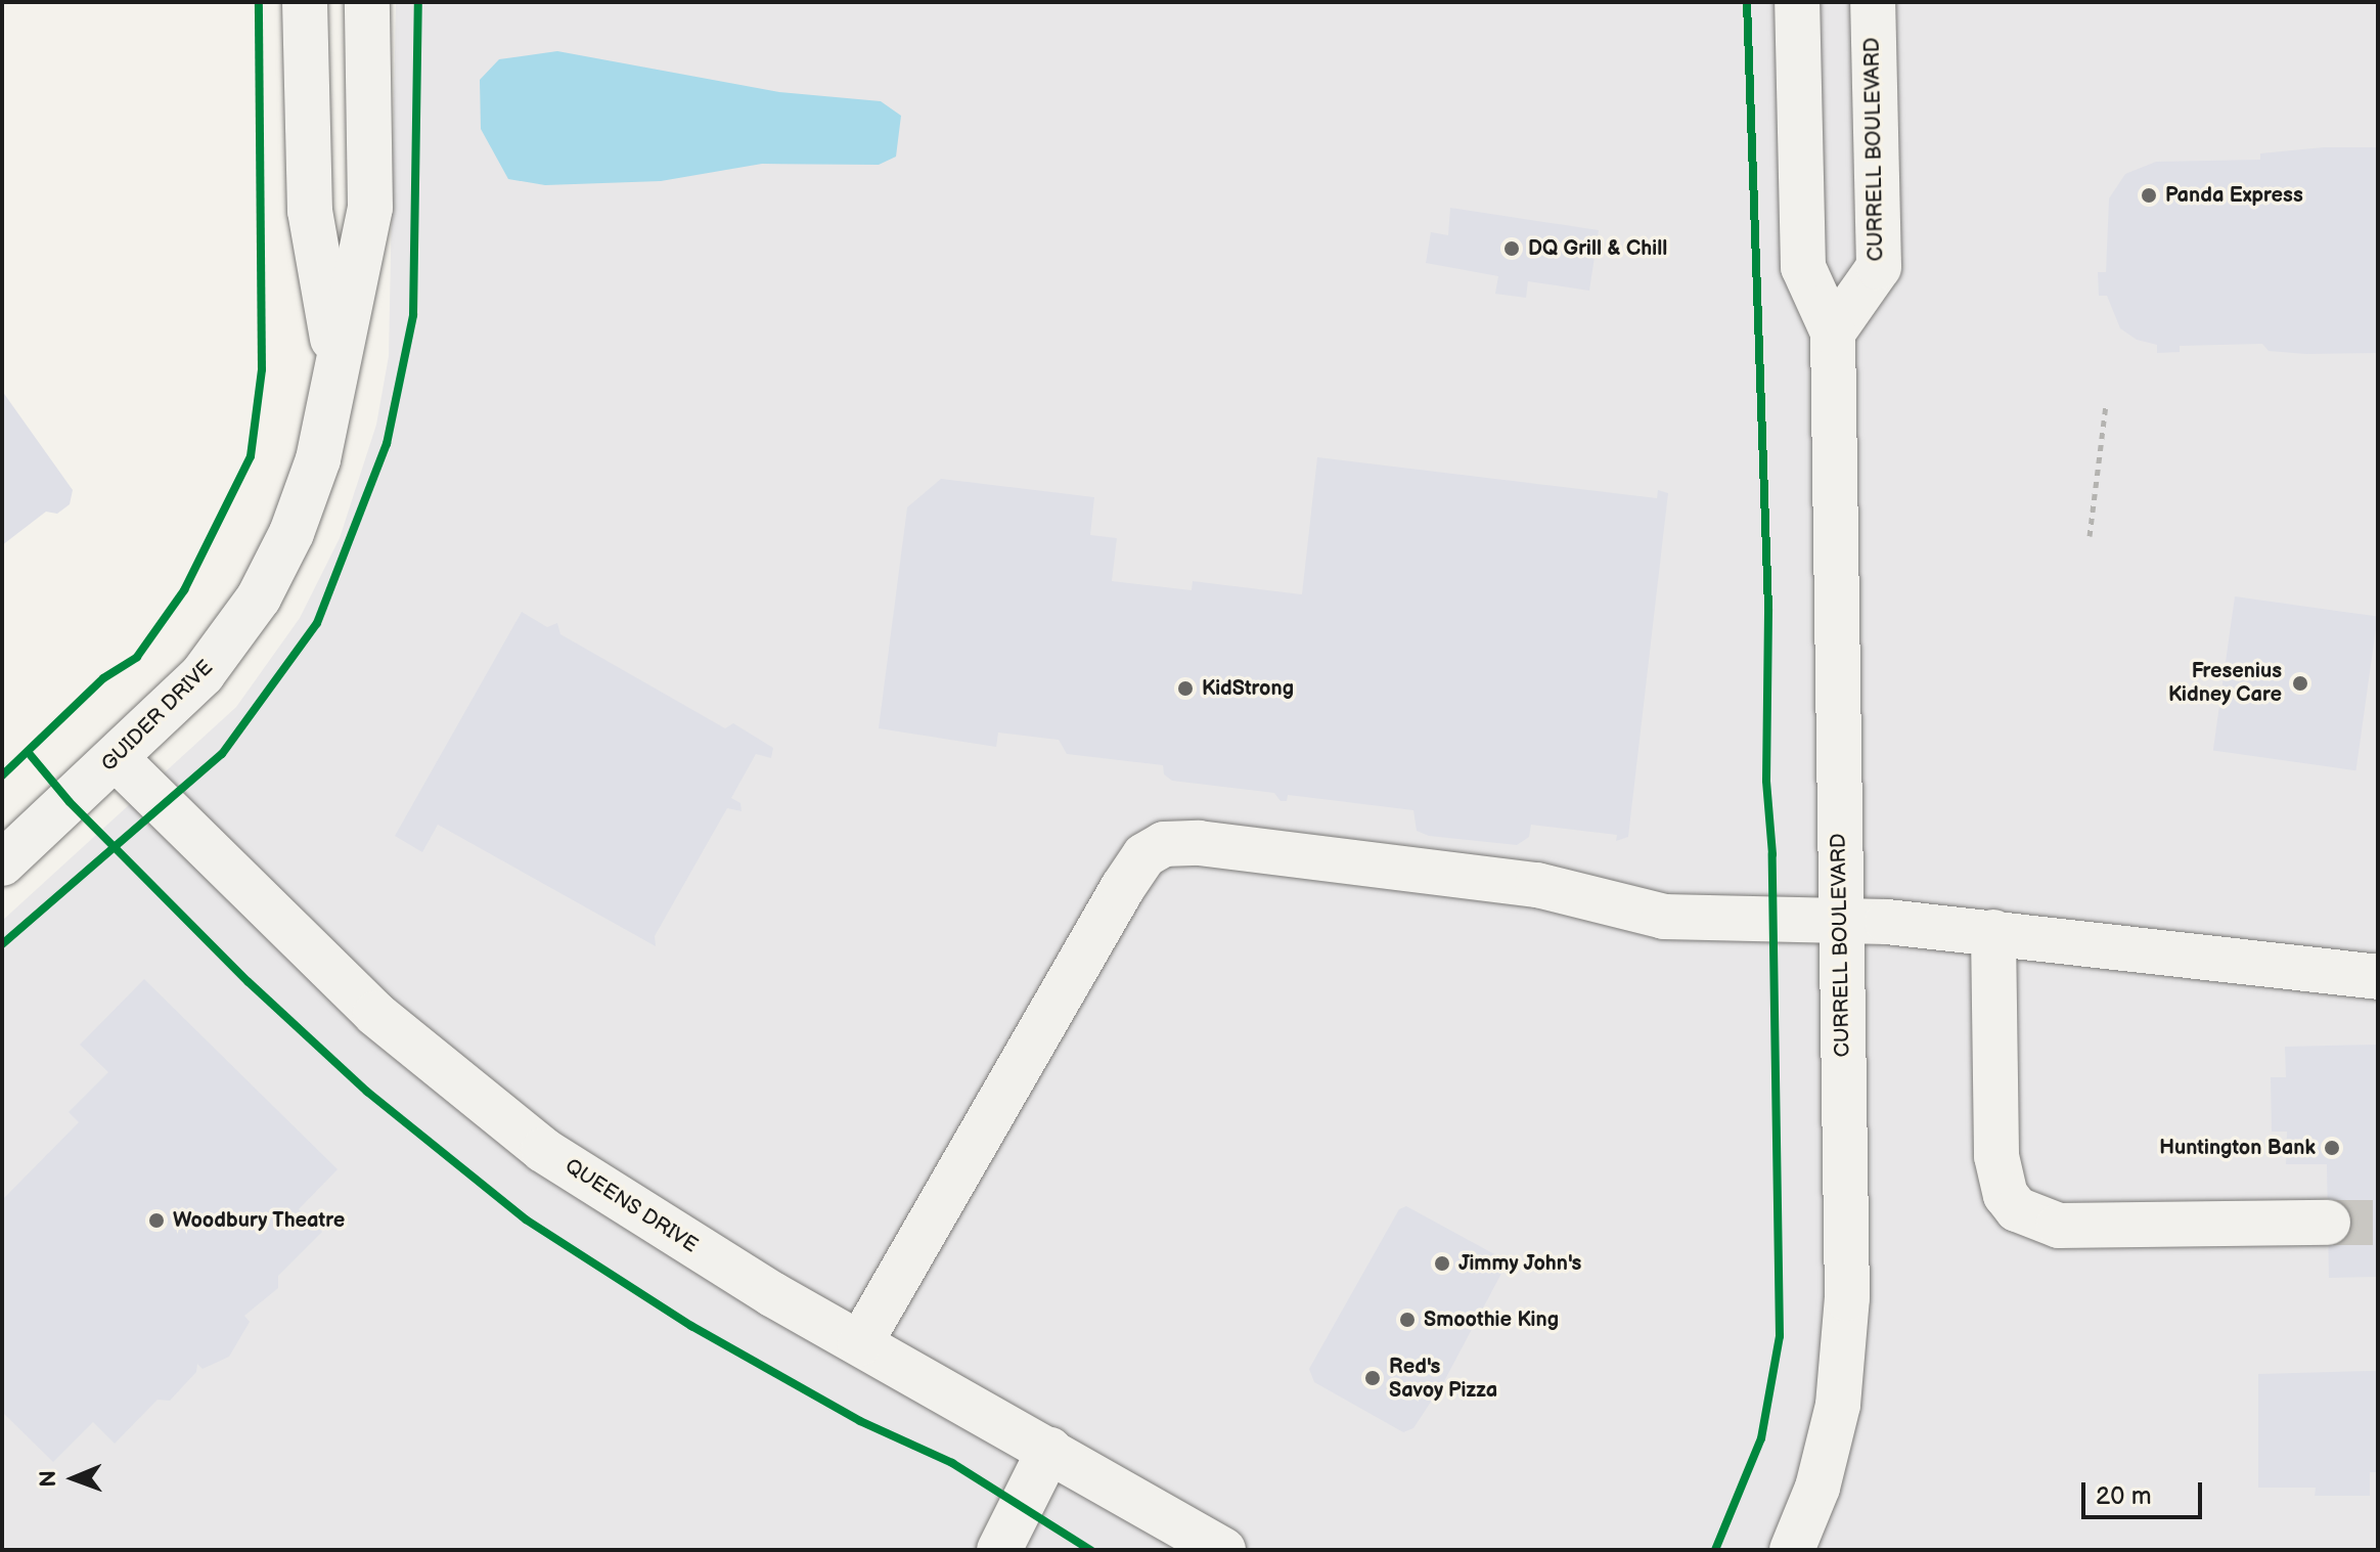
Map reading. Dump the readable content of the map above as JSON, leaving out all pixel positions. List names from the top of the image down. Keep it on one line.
{"streets":{"street":["CURRELL BOULEVARD","GUIDER DRIVE","QUEENS DRIVE"]},"crossings":[["GUIDER DRIVE","QUEENS DRIVE"]],"places":["Panda Express","DQ Grill & Chill","Fresenius Kidney Care","KidStrong","Huntington Bank","Woodbury Theatre","Jimmy John's","Smoothie King","Red's Savoy Pizza"],"scale_bar":"20 m","north":"left"}
